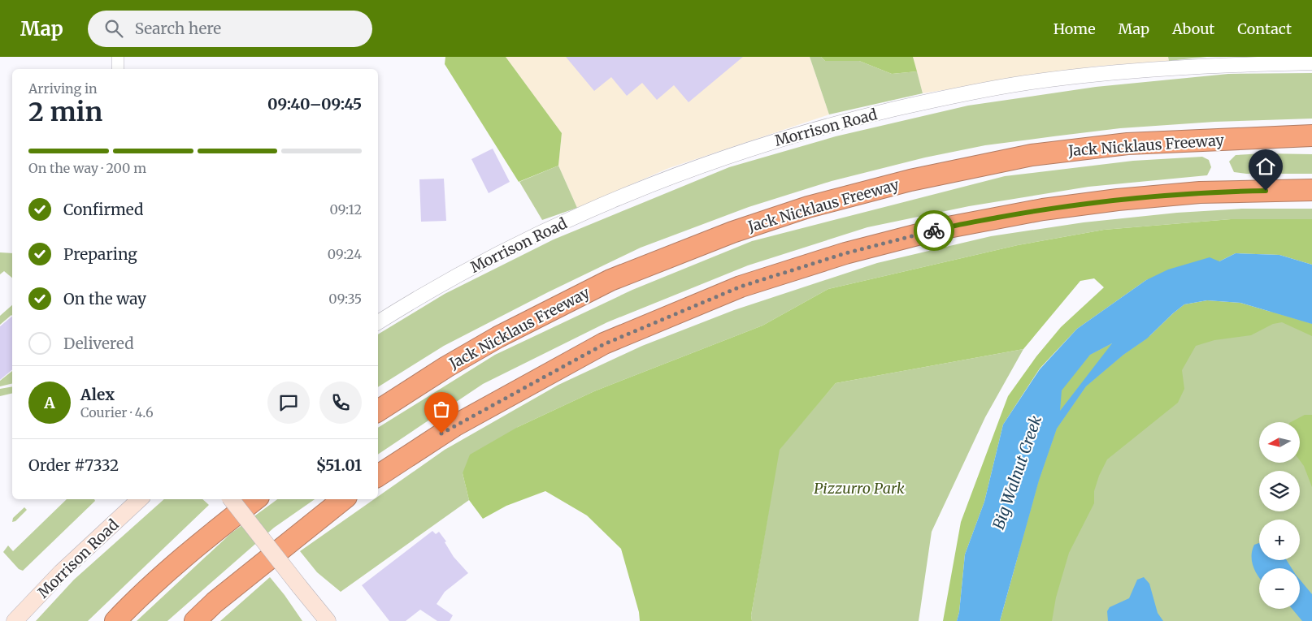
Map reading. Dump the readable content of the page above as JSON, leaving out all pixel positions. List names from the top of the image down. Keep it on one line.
{"streets":{"highway":["Jack Nicklaus Freeway"],"main road":["Morrison Road"]},"water":["Big Walnut Creek"],"parks":["Pizzurro Park"],"north":"left","page":{"header":"Map","search":"Search here","nav":["Home","Map","About","Contact"],"heading":["2 min","Arriving in","09:40–09:45"],"panel":["Alex","Courier · 4.6","Order #7332","$51.01"],"bar":"On the way · 200 m","list":[["Confirmed","09:12"],["Preparing","09:24"],["On the way","09:35"],"Delivered"],"round":"A","map_buttons":["+","−"]}}
